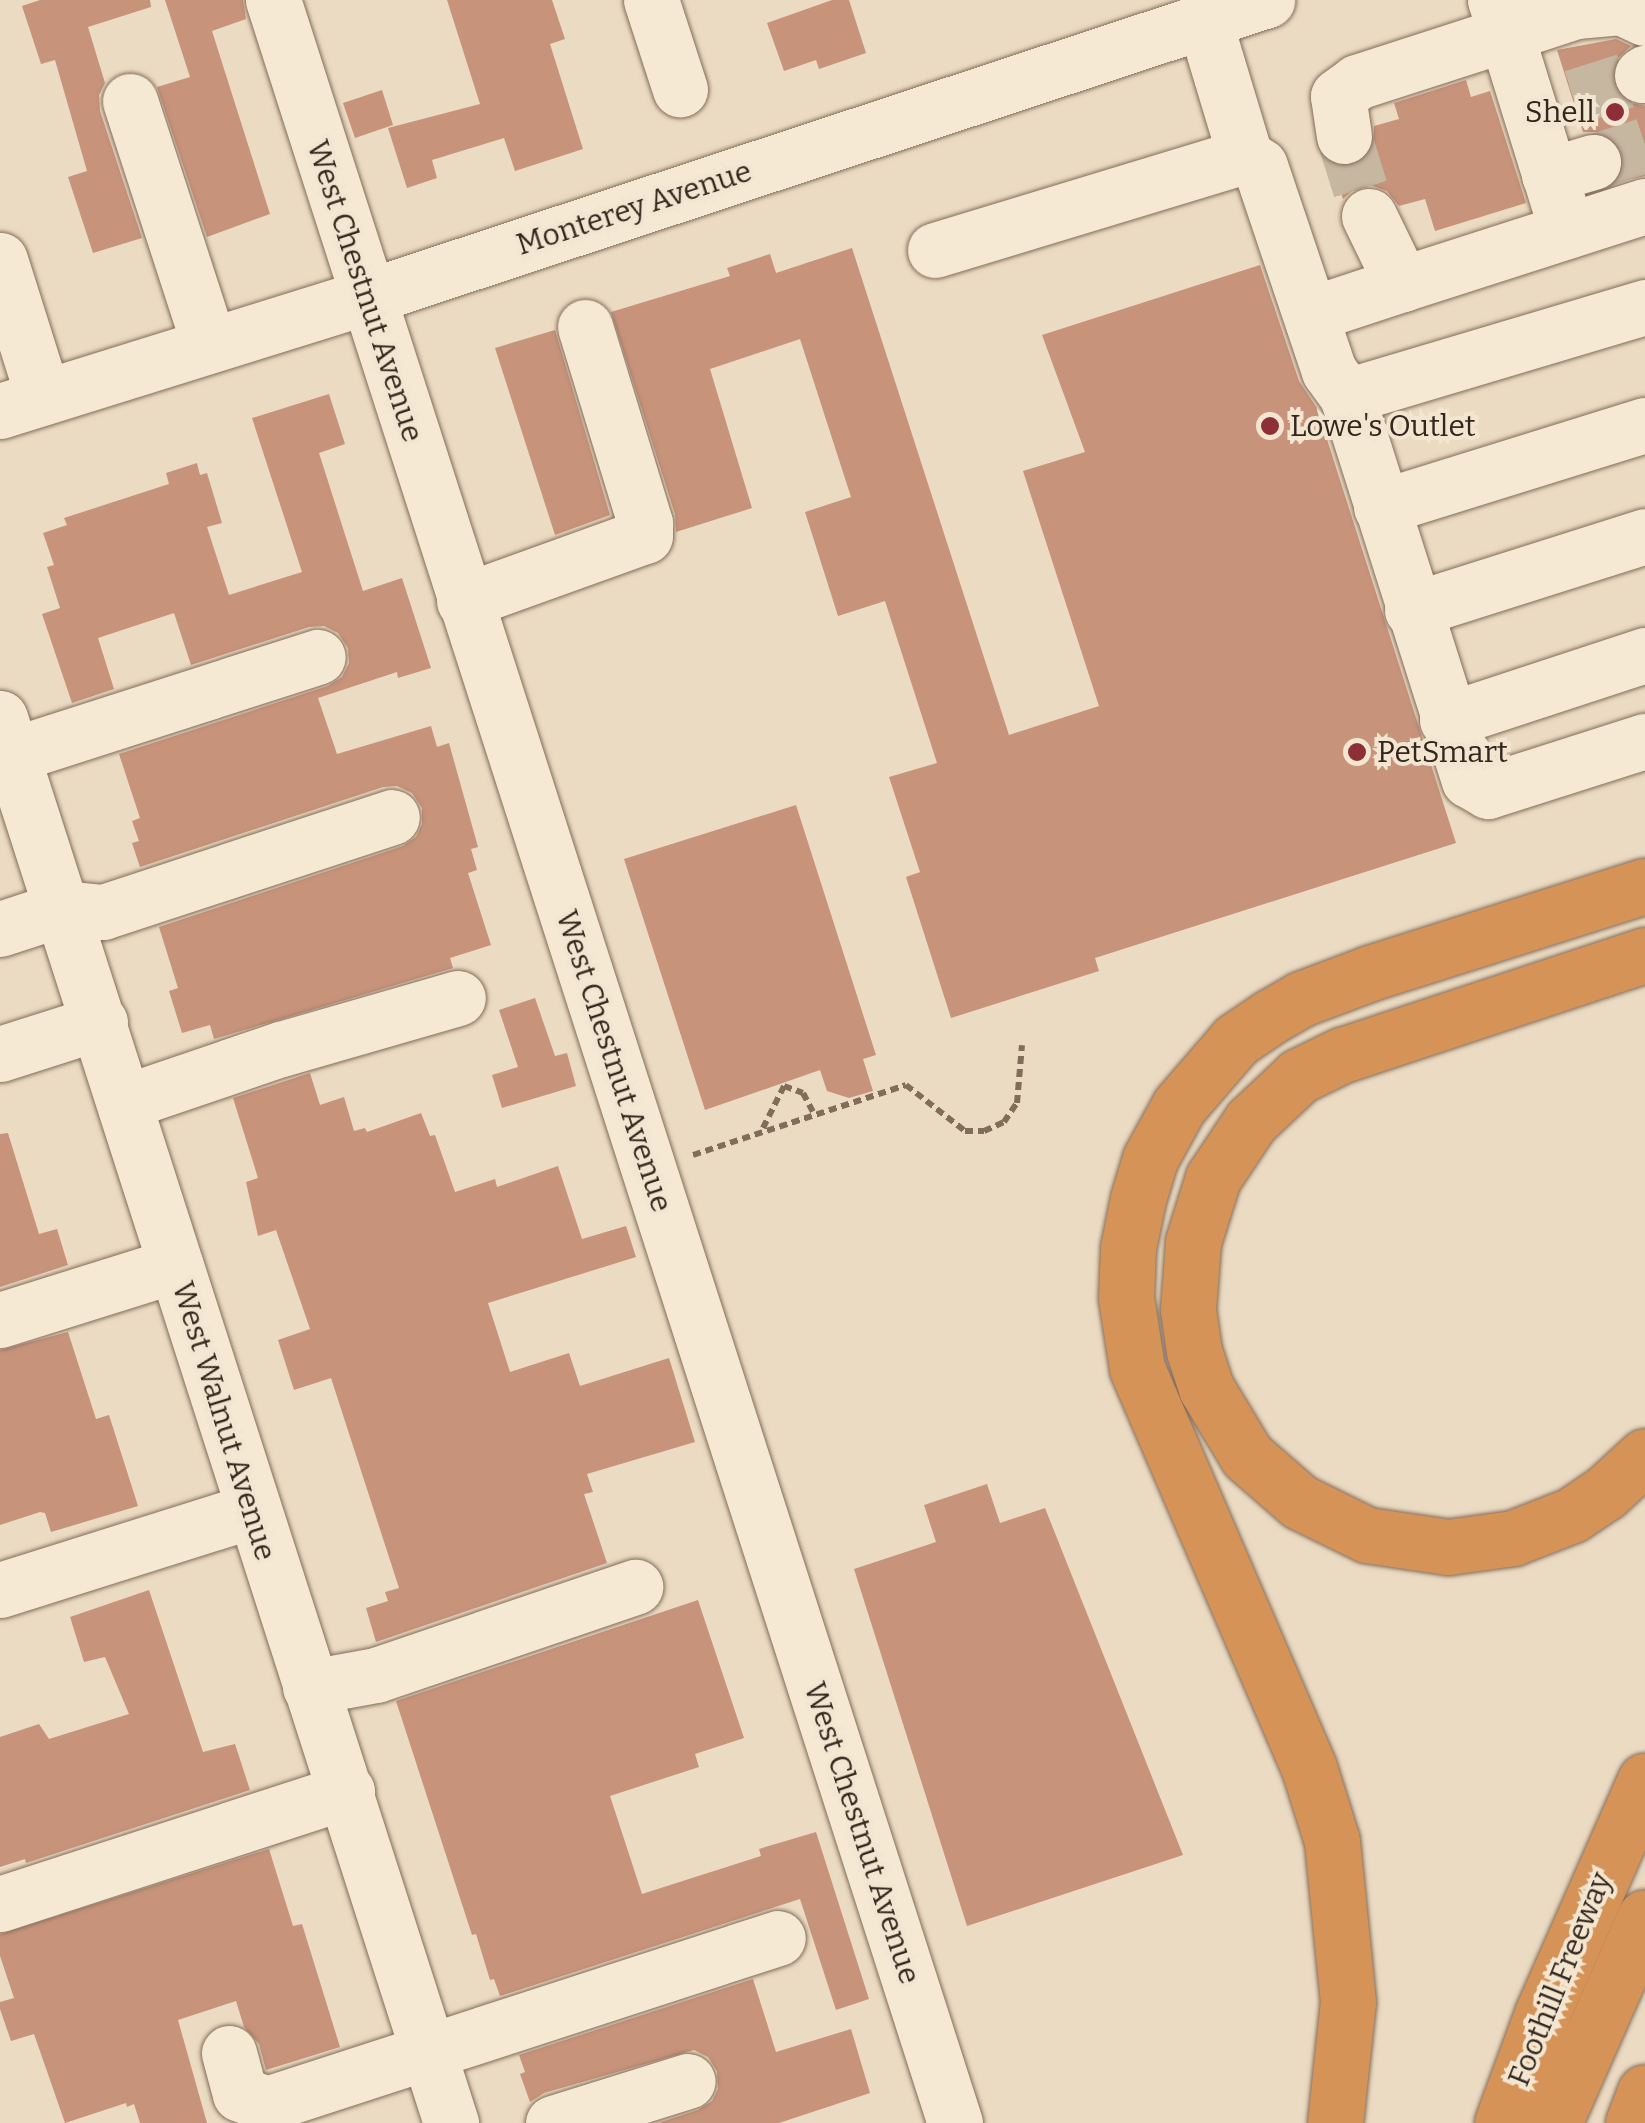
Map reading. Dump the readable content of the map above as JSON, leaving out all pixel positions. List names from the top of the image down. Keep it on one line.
{"streets":{"highway":["Foothill Freeway"],"street":["Monterey Avenue","West Chestnut Avenue","West Walnut Avenue"]},"crossings":[["Monterey Avenue","West Chestnut Avenue"]],"places":["Shell","Lowe's Outlet","PetSmart"]}
